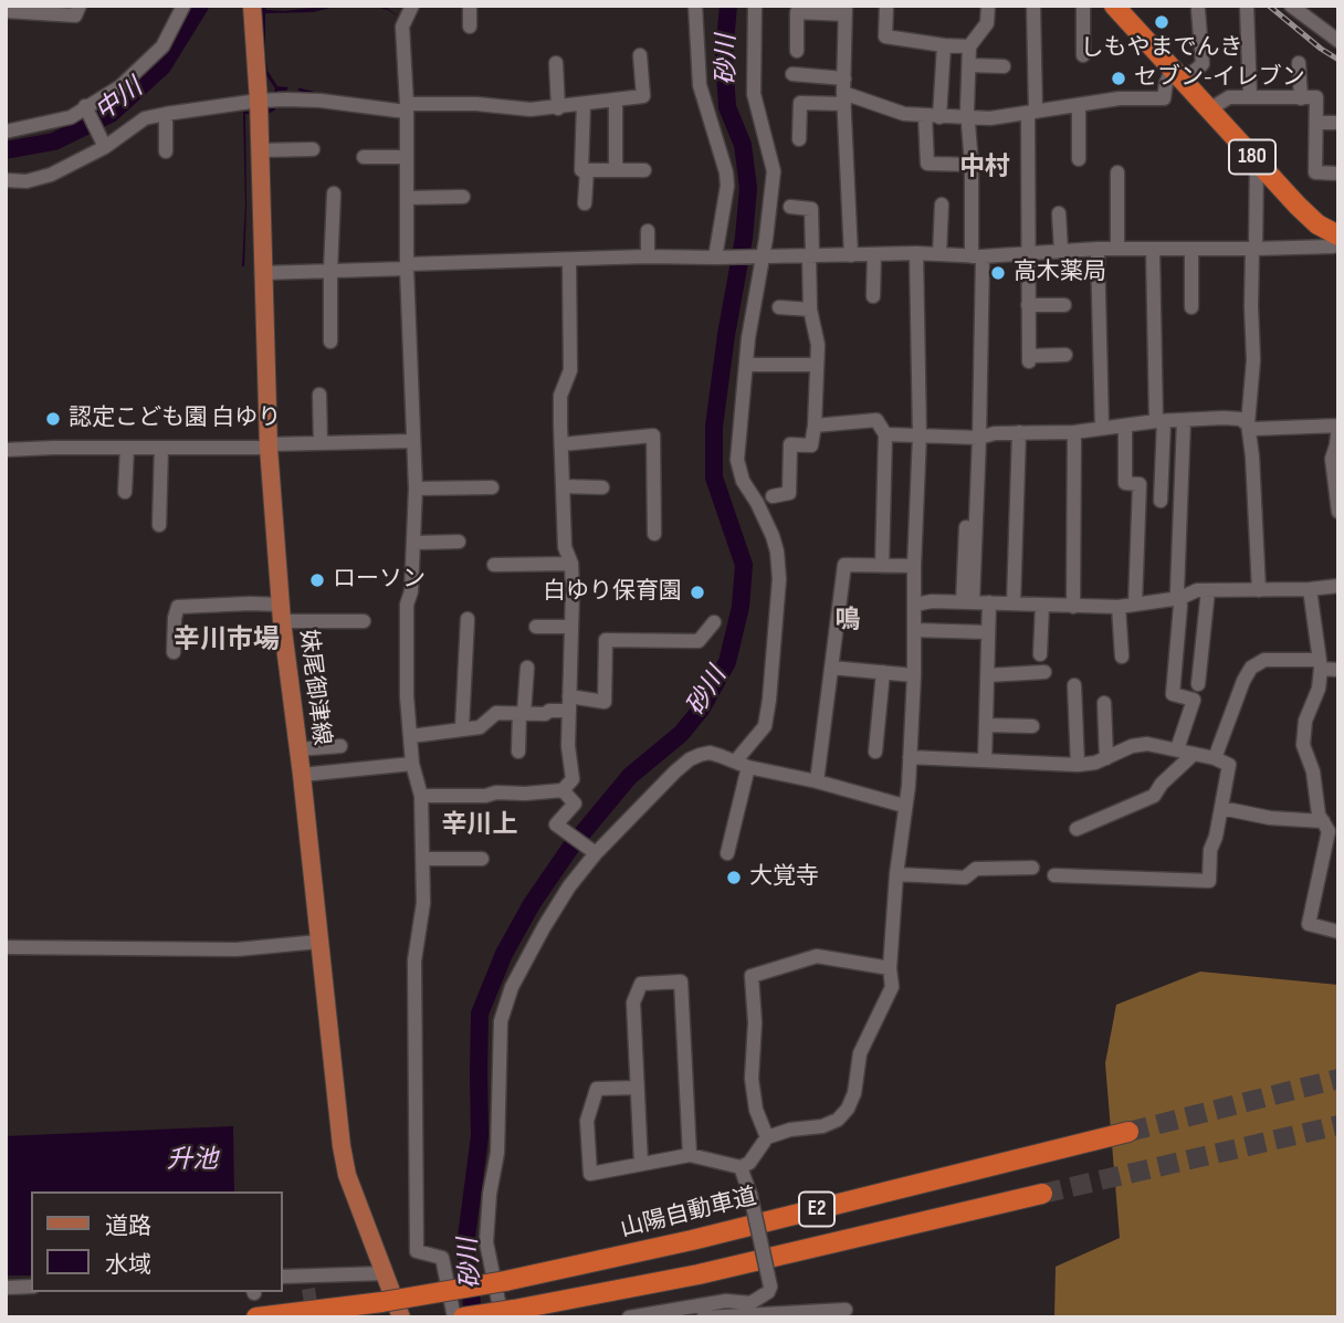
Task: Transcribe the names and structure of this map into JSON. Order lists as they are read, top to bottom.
{
  "streets": {
    "highway": ["180", "E2", "山陽自動車道"],
    "main road": ["妹尾御津線"]
  },
  "districts": [
    "中村",
    "鳴",
    "辛川市場",
    "辛川上"
  ],
  "water": ["砂川", "中川", "升池"],
  "places": [
    "しもやまでんき",
    "セブン-イレブン",
    "高木薬局",
    "認定こども園 白ゆり",
    "ローソン",
    "白ゆり保育園",
    "大覚寺"
  ],
  "legend": ["道路", "水域"]
}
